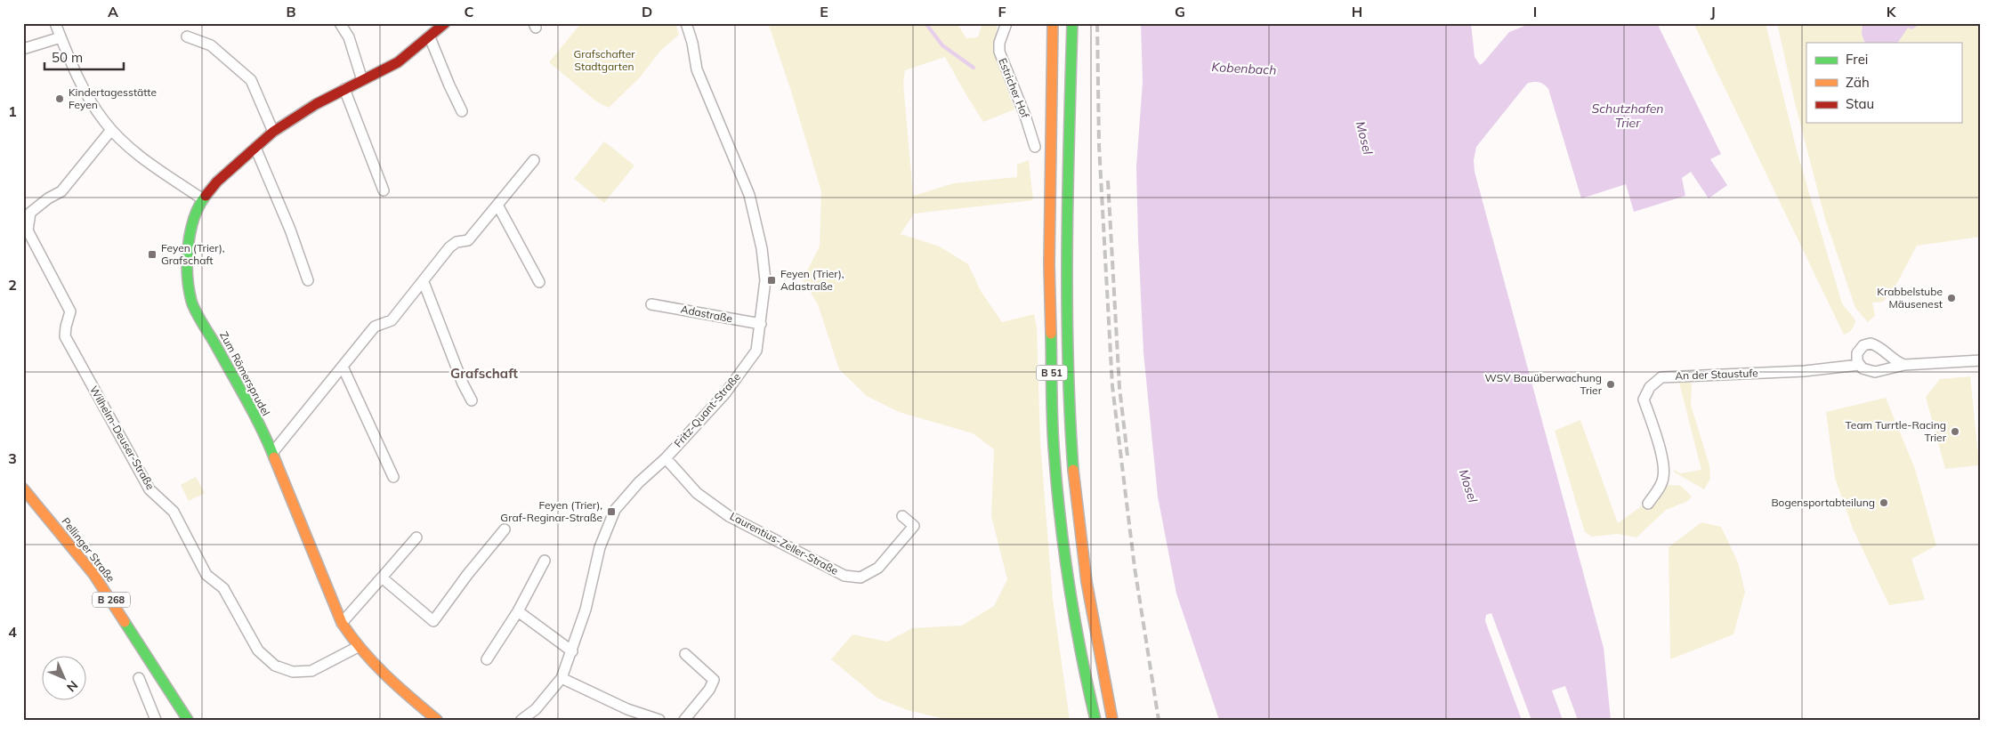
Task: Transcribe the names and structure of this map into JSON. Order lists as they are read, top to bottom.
{
  "streets": {
    "main road": [
      "B 51",
      "Zum Römersprudel",
      "Pellinger Straße",
      "B 268"
    ],
    "street": [
      "Estricher Hof",
      "Adastraße",
      "An der Staustufe",
      "Fritz-Quant-Straße",
      "Wilhelm-Deuser-Straße",
      "Laurentius-Zeller-Straße"
    ]
  },
  "crossings": [
    ["Adastraße", "Fritz-Quant-Straße"],
    ["Zum Römersprudel", "Wilhelm-Deuser-Straße"],
    ["Fritz-Quant-Straße", "Laurentius-Zeller-Straße"]
  ],
  "districts": ["Grafschaft"],
  "water": ["Kobenbach", "Schutzhafen Trier", "Mosel"],
  "parks": ["Grafschafter Stadtgarten"],
  "places": {
    "other": [
      "Kindertagesstätte Feyen",
      "Krabbelstube Mäusenest",
      "WSV Bauüberwachung Trier",
      "Team Turrtle-Racing Trier",
      "Bogensportabteilung"
    ],
    "transit": ["Feyen (Trier), Grafschaft", "Feyen (Trier), Adastraße", "Feyen (Trier), Graf-Reginar-Straße"]
  },
  "legend": ["Frei", "Zäh", "Stau"],
  "scale_bar": "50 m",
  "north": "bottom right",
  "grid": {
    "columns": [
      "A",
      "B",
      "C",
      "D",
      "E",
      "F",
      "G",
      "H",
      "I",
      "J",
      "K"
    ],
    "rows": [
      "1",
      "2",
      "3",
      "4"
    ]
  }
}
